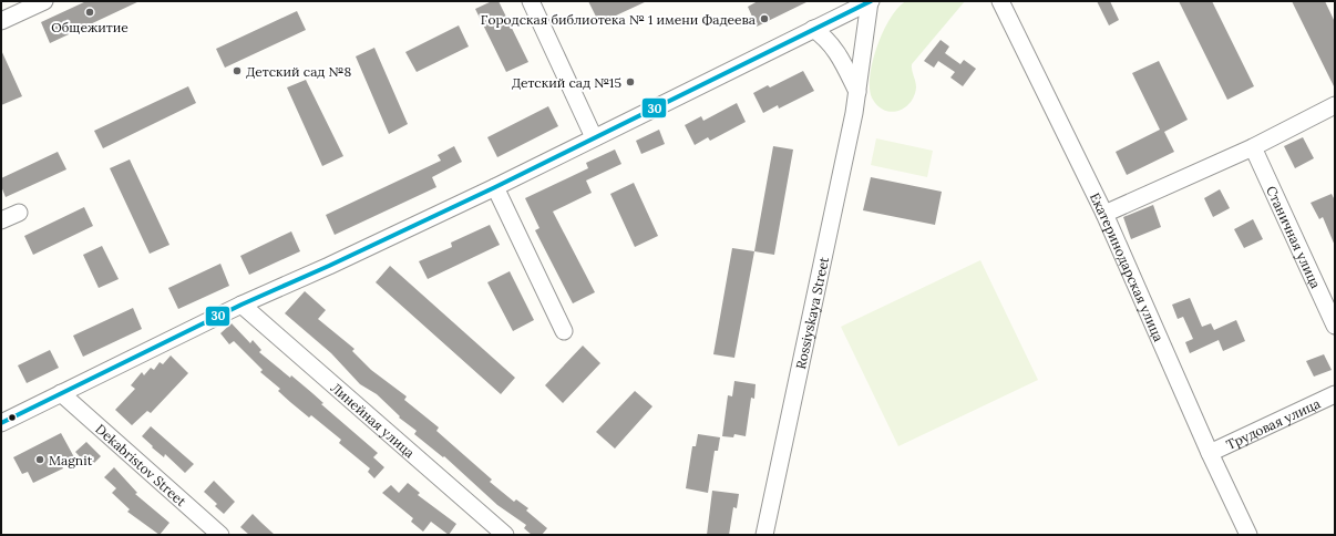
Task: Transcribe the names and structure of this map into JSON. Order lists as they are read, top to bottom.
{
  "streets": {
    "street": [
      "Станичная улица",
      "Екатеринодарская улица",
      "Rossiyskaya Street",
      "Линейная улица",
      "Трудовая улица",
      "Dekabristov Street"
    ]
  },
  "crossings": [
    ["Екатеринодарская улица", "Трудовая улица"]
  ],
  "places": [
    "Общежитие",
    "Городская библиотека № 1 имени Фадеева",
    "Детский сад №8",
    "Детский сад №15",
    "Magnit"
  ],
  "lines": ["transit line 30"]
}
